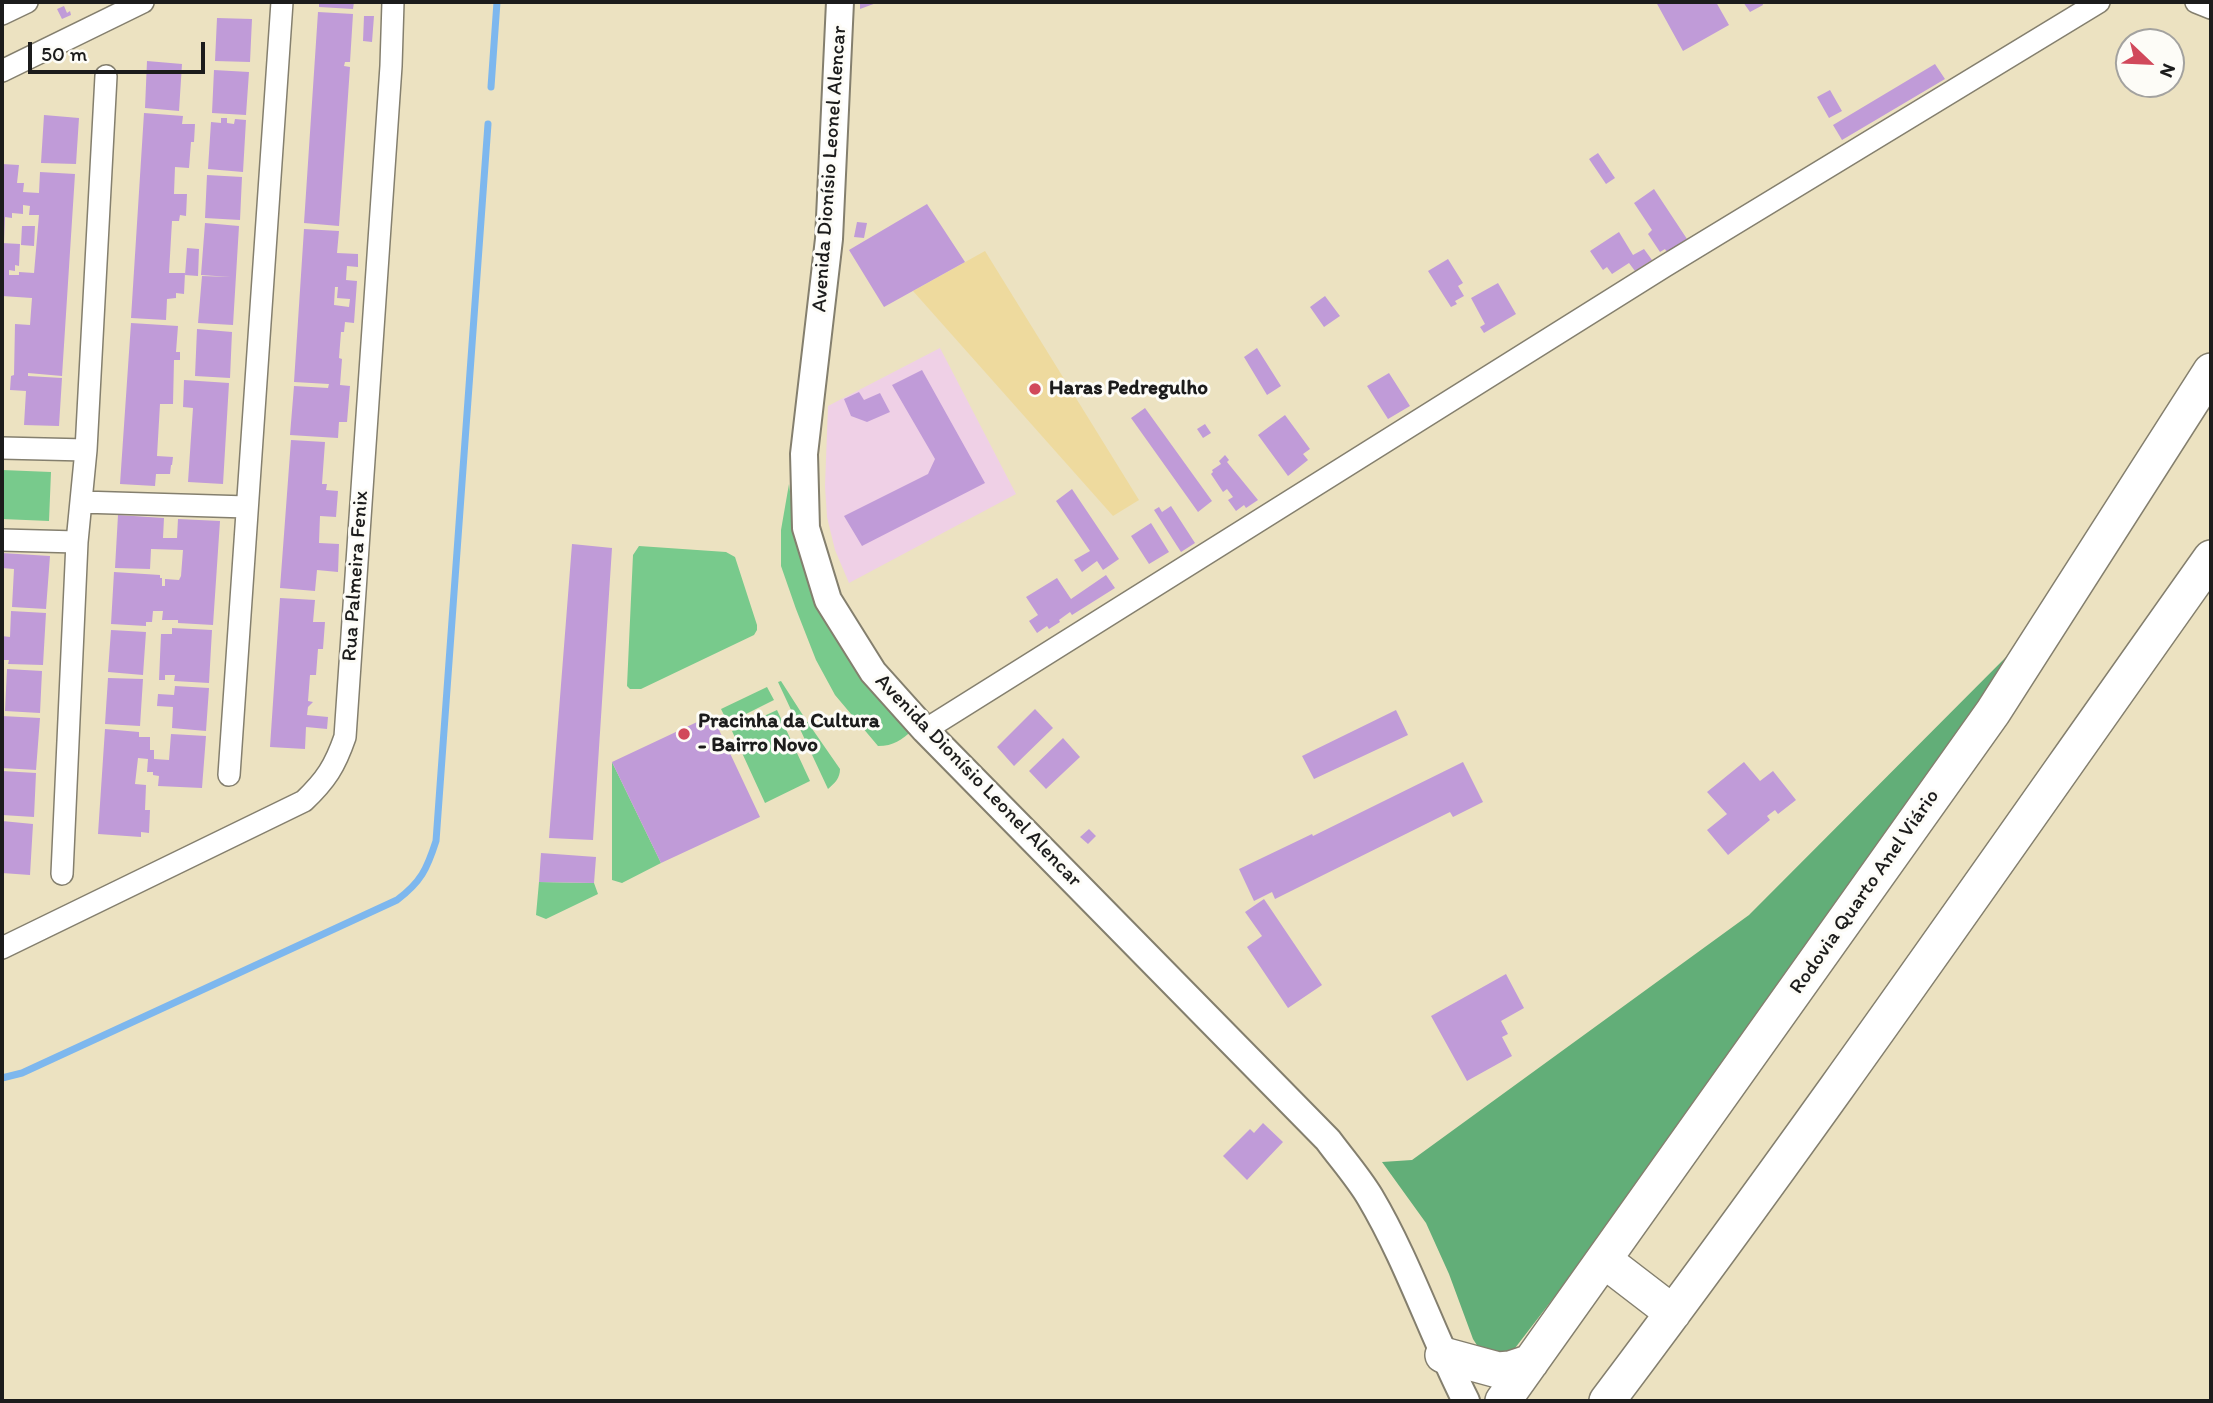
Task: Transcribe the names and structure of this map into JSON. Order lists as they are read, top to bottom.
{
  "streets": {
    "highway": ["Rodovia Quarto Anel Viário"],
    "street": ["Avenida Dionísio Leonel Alencar", "Rua Palmeira Fenix"]
  },
  "places": ["Haras Pedregulho", "Pracinha da Cultura - Bairro Novo"],
  "scale_bar": "50 m",
  "north": "bottom right"
}
